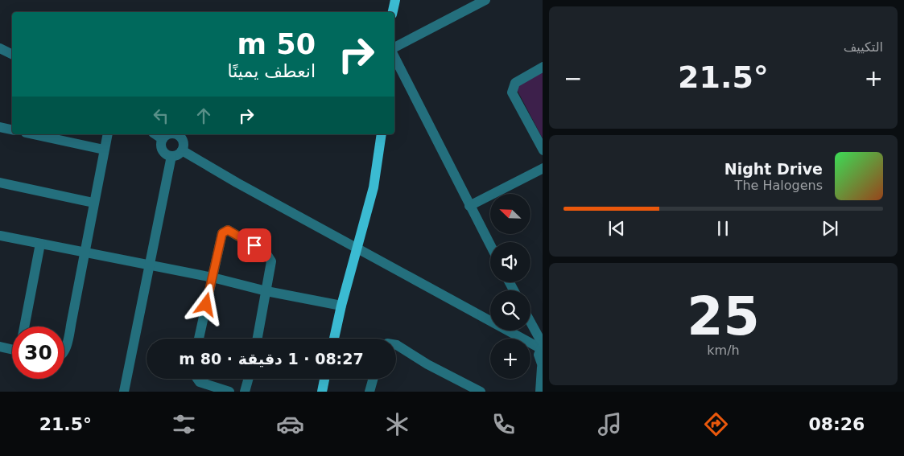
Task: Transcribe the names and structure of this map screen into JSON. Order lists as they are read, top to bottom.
{
  "north": "top left",
  "page": {
    "tile": [
      "التكييف",
      ["25", "km/h"]
    ],
    "turn": ["50 m", "انعطف يمينًا"],
    "heat": ["−", "21.5°", "+"],
    "song": ["Night Drive", "The Halogens"],
    "map_buttons": "+",
    "limit": "30",
    "trip": "08:27 · 1 دقيقة · 80 m",
    "tabs": ["08:26", "21.5°"]
  }
}
